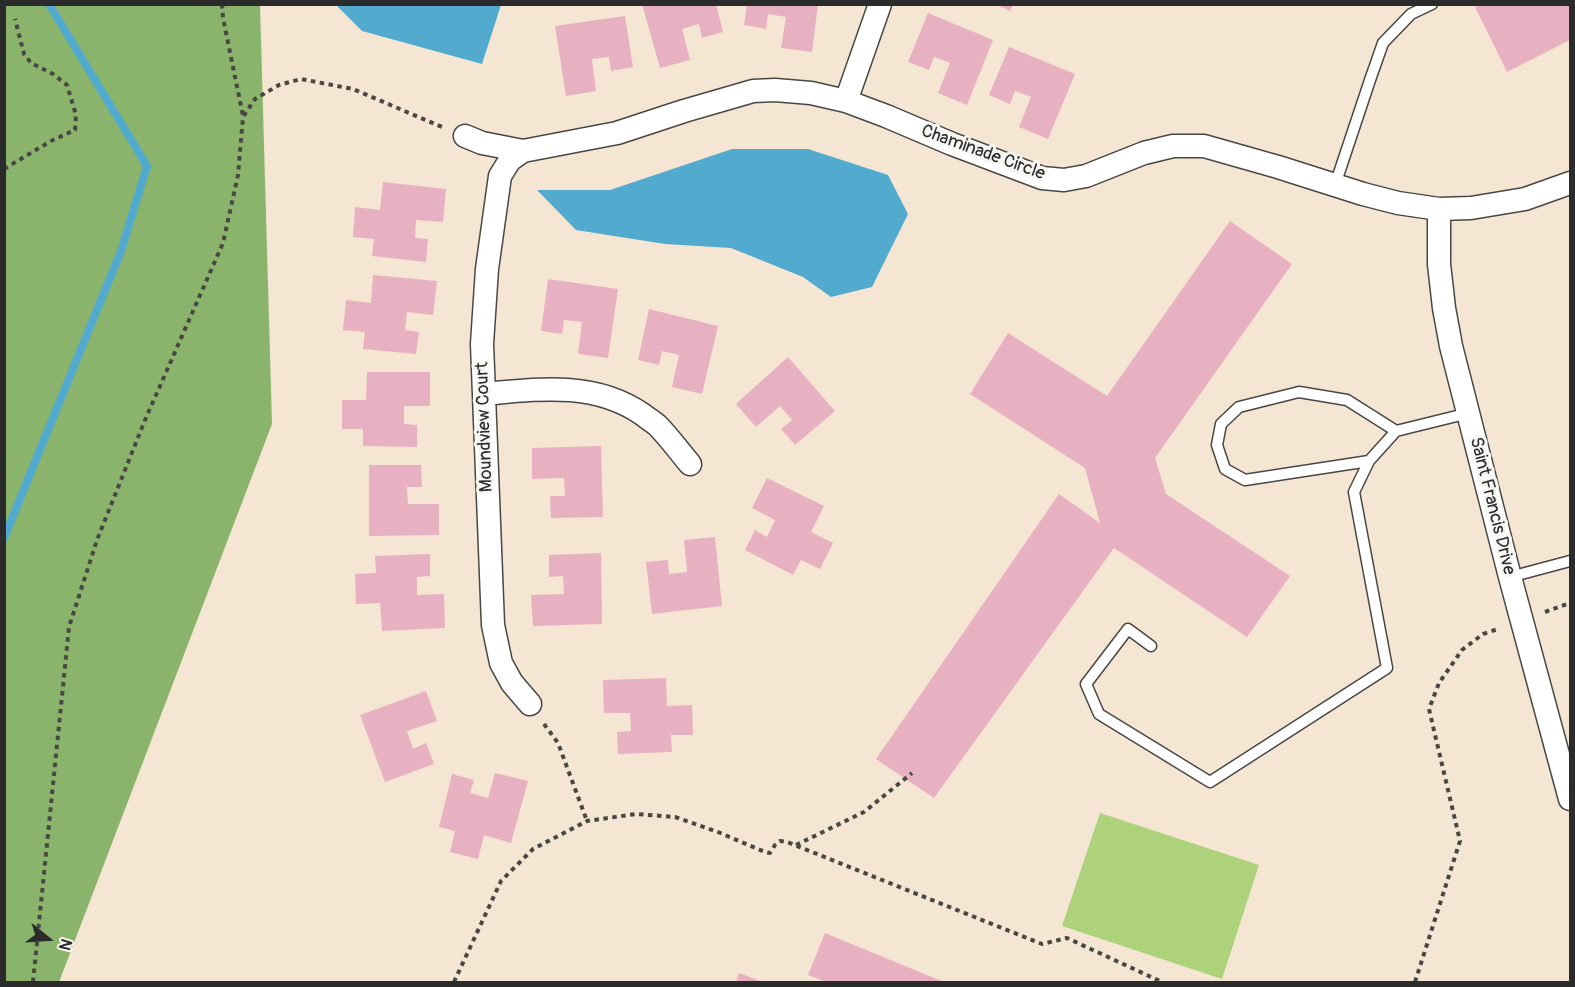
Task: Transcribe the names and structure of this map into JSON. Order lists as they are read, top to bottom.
{
  "streets": {
    "street": ["Chaminade Circle", "Moundview Court", "Saint Francis Drive"]
  },
  "crossings": [
    ["Chaminade Circle", "Moundview Court"],
    ["Chaminade Circle", "Saint Francis Drive"]
  ],
  "north": "right"
}
